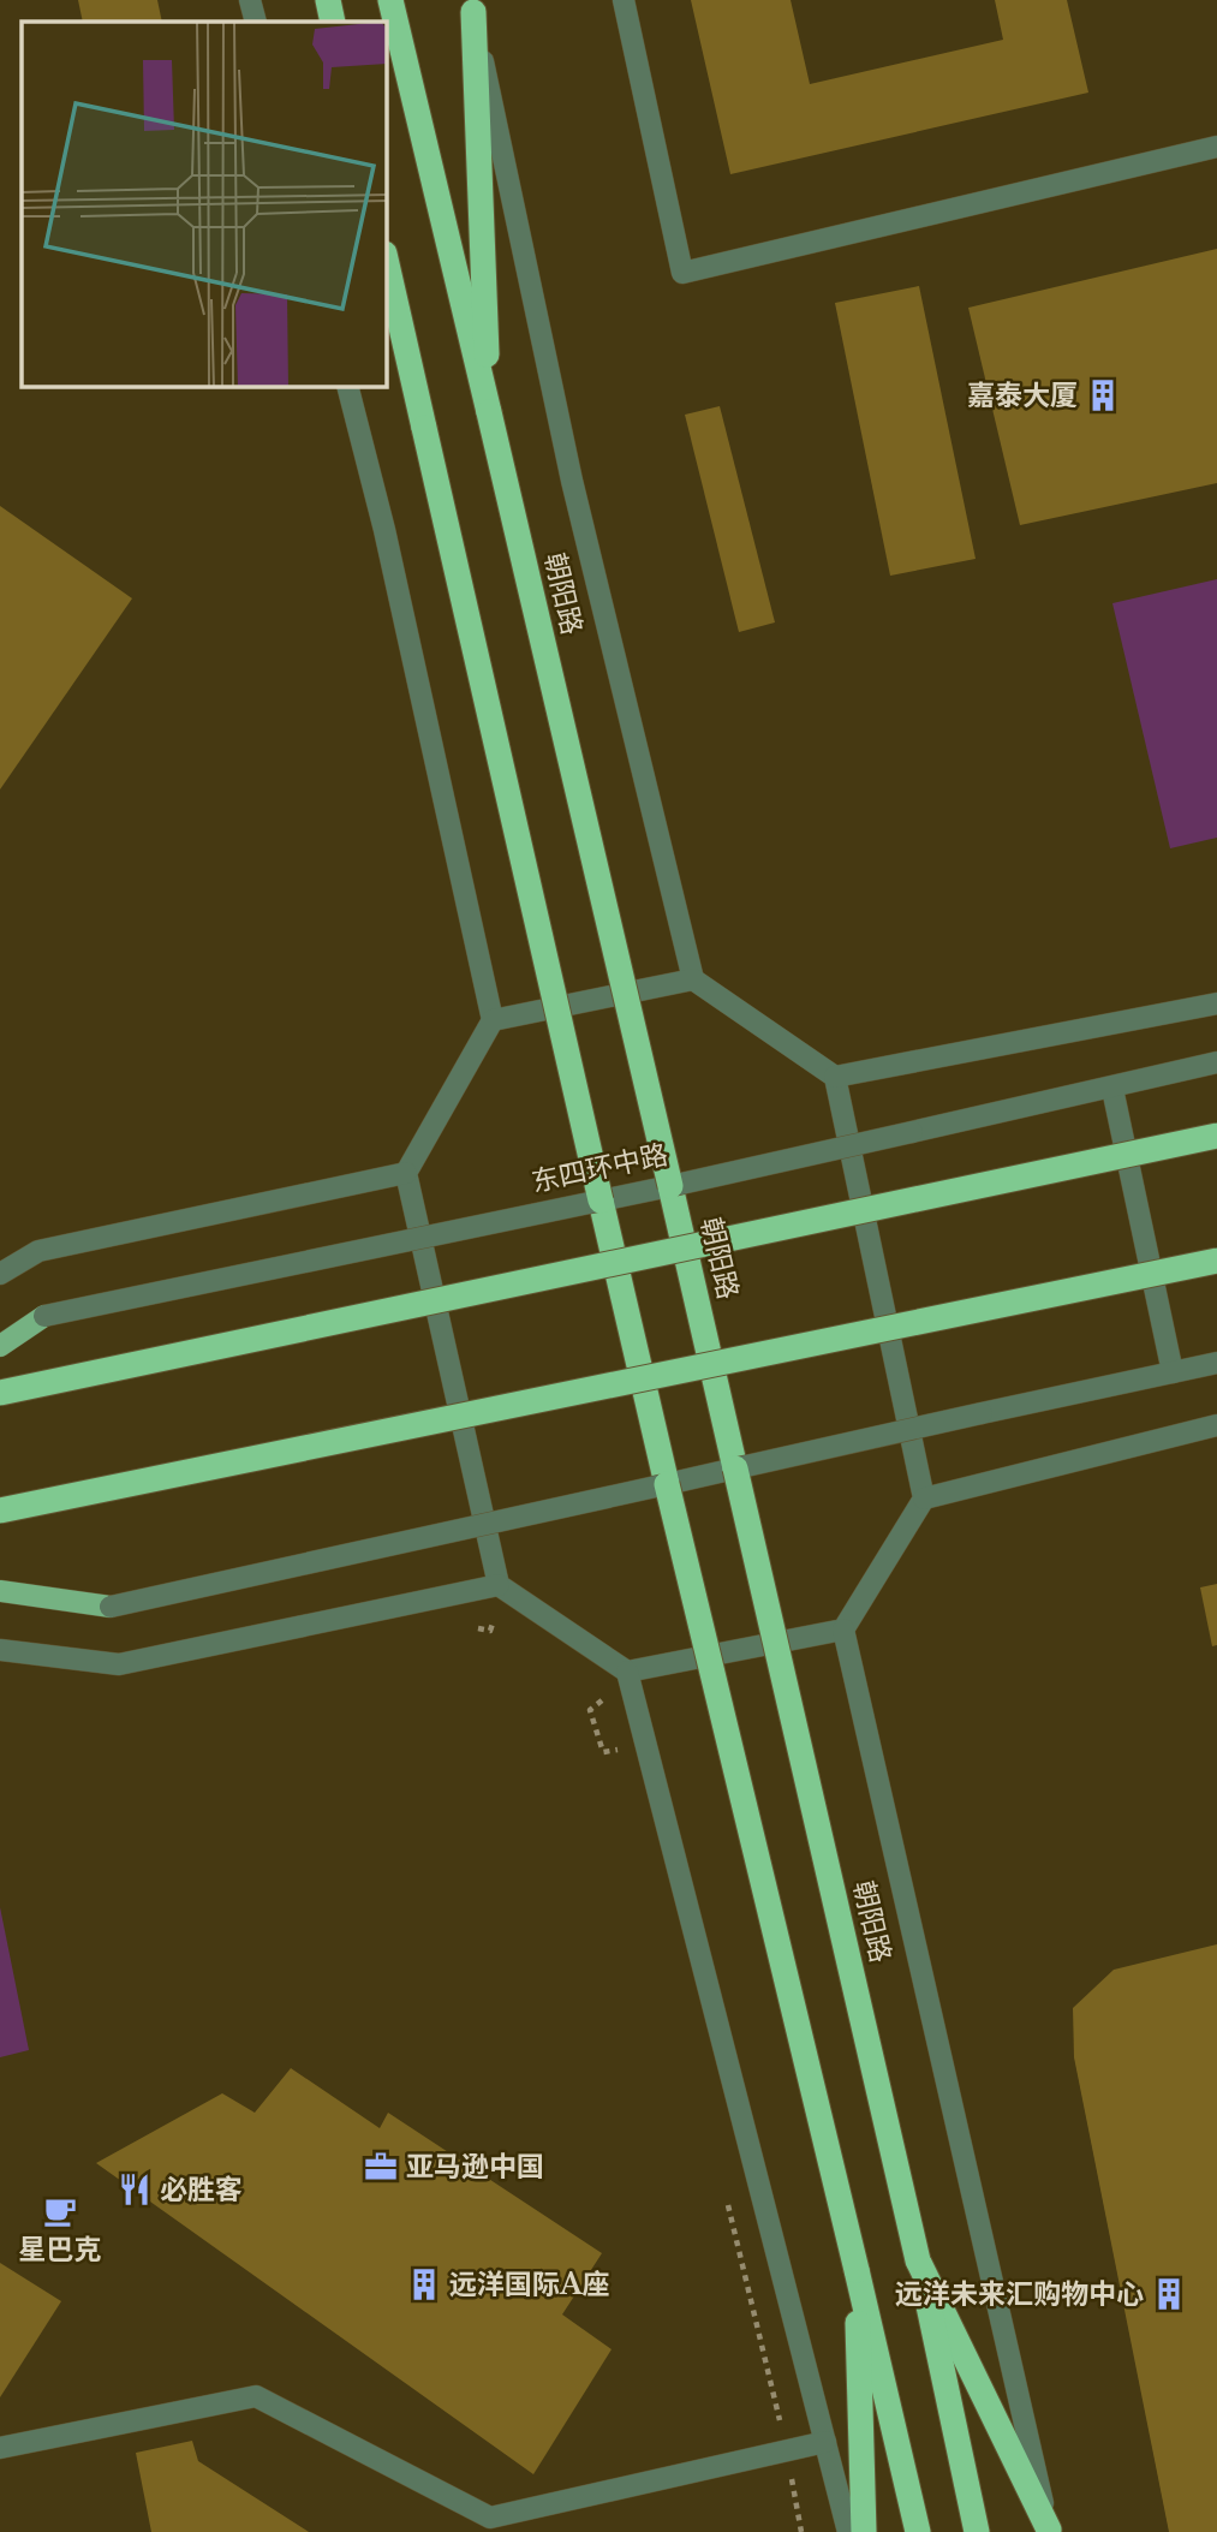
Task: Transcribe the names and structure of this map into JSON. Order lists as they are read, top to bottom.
{
  "streets": {
    "highway": ["朝阳路"],
    "main road": ["东四环中路"]
  },
  "crossings": [
    ["朝阳路", "东四环中路"]
  ],
  "places": {
    "building": ["嘉泰大厦", "远洋国际A座", "远洋未来汇购物中心"],
    "office": ["亚马逊中国"],
    "restaurant": ["必胜客"],
    "cafe": ["星巴克"]
  }
}
